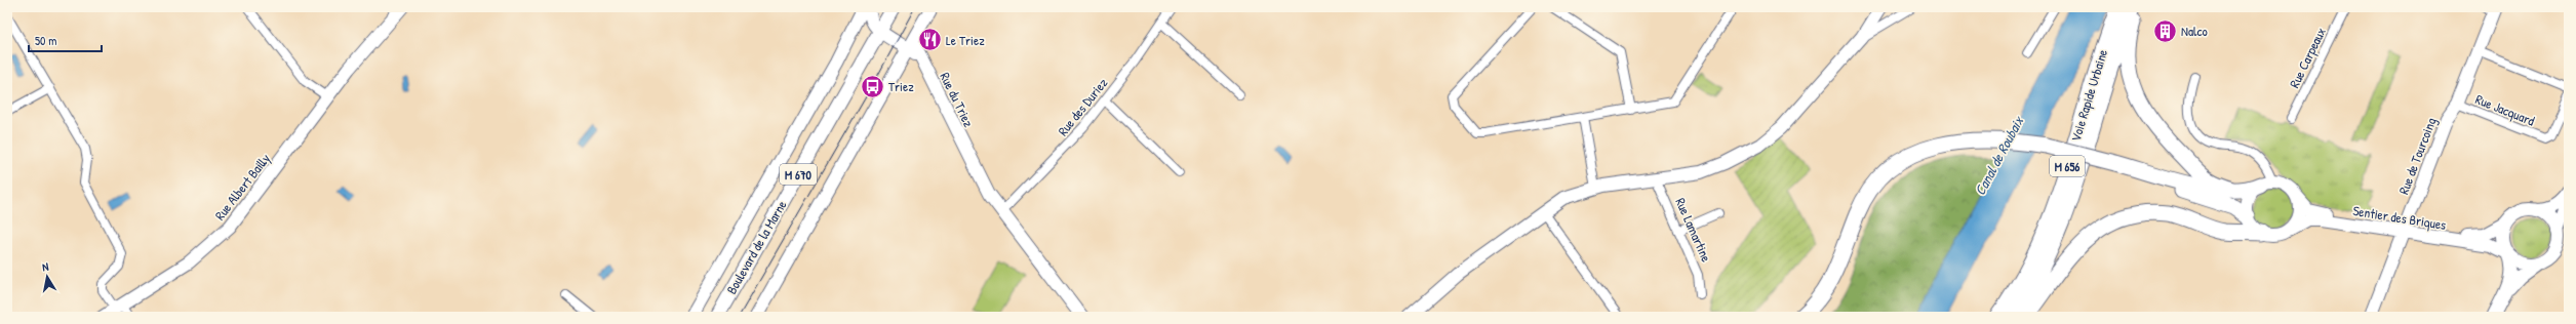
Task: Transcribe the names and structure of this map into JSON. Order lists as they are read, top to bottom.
{
  "streets": {
    "highway": ["Voie Rapide Urbaine", "M 656"],
    "main road": ["M 670", "Boulevard de la Marne"],
    "street": [
      "Rue Carpeaux",
      "Rue du Triez",
      "Rue des Duriez",
      "Rue Jacquard",
      "Rue de Tourcoing",
      "Rue Albert Bailly",
      "Sentier des Briques",
      "Rue Lamartine"
    ]
  },
  "crossings": [
    ["Rue du Triez", "Rue des Duriez"],
    ["Rue Jacquard", "Rue de Tourcoing"],
    ["Rue de Tourcoing", "Sentier des Briques"]
  ],
  "water": ["Canal de Roubaix"],
  "places": {
    "building": ["Nalco"],
    "restaurant": ["Le Triez"],
    "bus stop": ["Triez"]
  },
  "scale_bar": "50 m",
  "north": "top"
}
